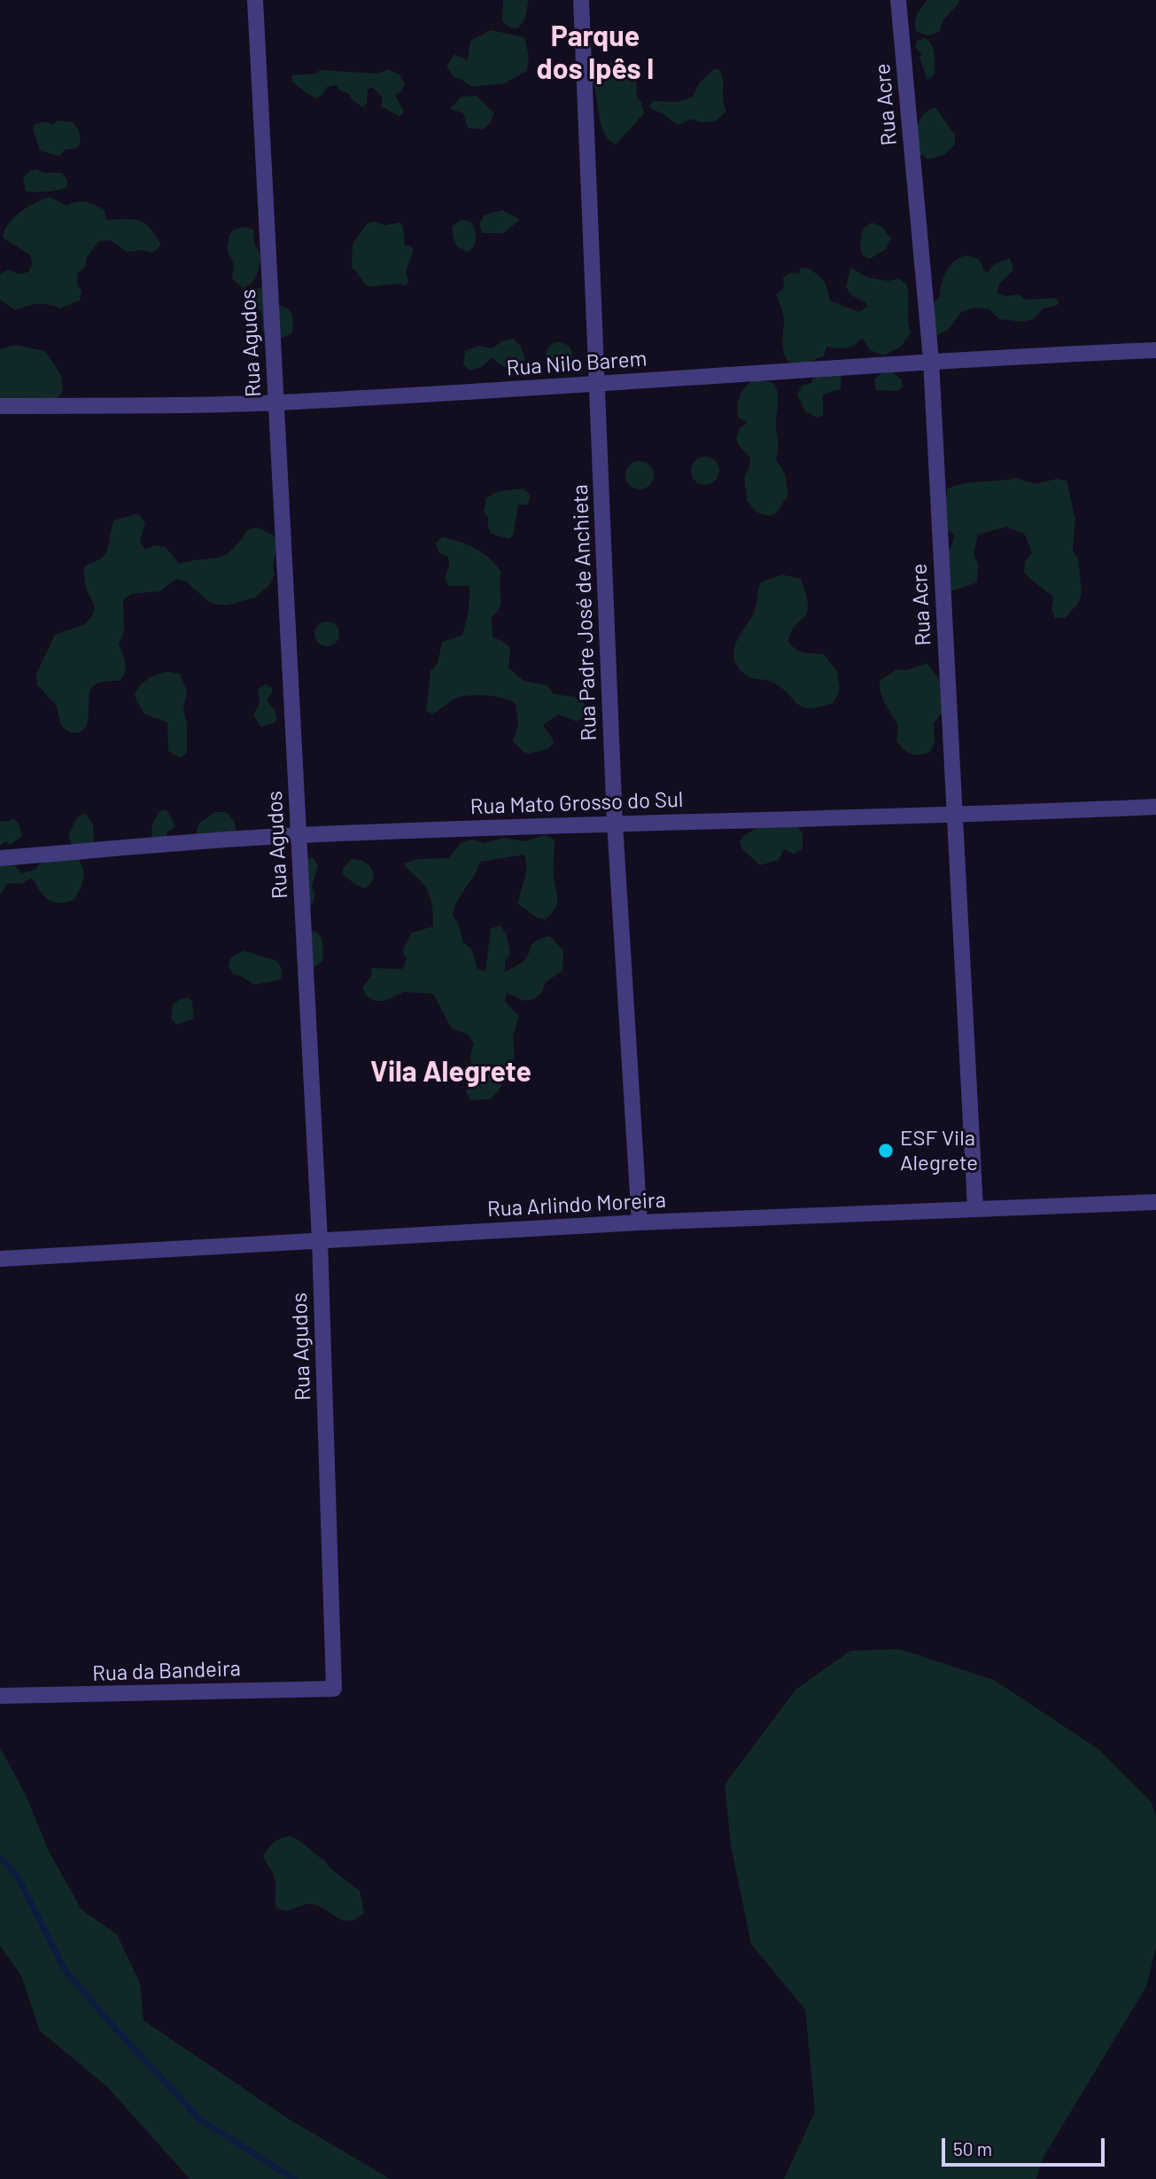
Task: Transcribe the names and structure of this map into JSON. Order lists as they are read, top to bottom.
{
  "streets": {
    "street": [
      "Rua Acre",
      "Rua Agudos",
      "Rua Nilo Barem",
      "Rua Padre José de Anchieta",
      "Rua Mato Grosso do Sul",
      "Rua Arlindo Moreira",
      "Rua da Bandeira"
    ]
  },
  "crossings": [
    ["Rua Acre", "Rua Nilo Barem"],
    ["Rua Acre", "Rua Mato Grosso do Sul"],
    ["Rua Acre", "Rua Arlindo Moreira"],
    ["Rua Agudos", "Rua Nilo Barem"],
    ["Rua Agudos", "Rua Mato Grosso do Sul"],
    ["Rua Agudos", "Rua Arlindo Moreira"],
    ["Rua Agudos", "Rua da Bandeira"],
    ["Rua Nilo Barem", "Rua Padre José de Anchieta"],
    ["Rua Padre José de Anchieta", "Rua Mato Grosso do Sul"],
    ["Rua Padre José de Anchieta", "Rua Arlindo Moreira"]
  ],
  "districts": ["Parque dos Ipês I", "Vila Alegrete"],
  "places": ["ESF Vila Alegrete"],
  "scale_bar": "50 m"
}
